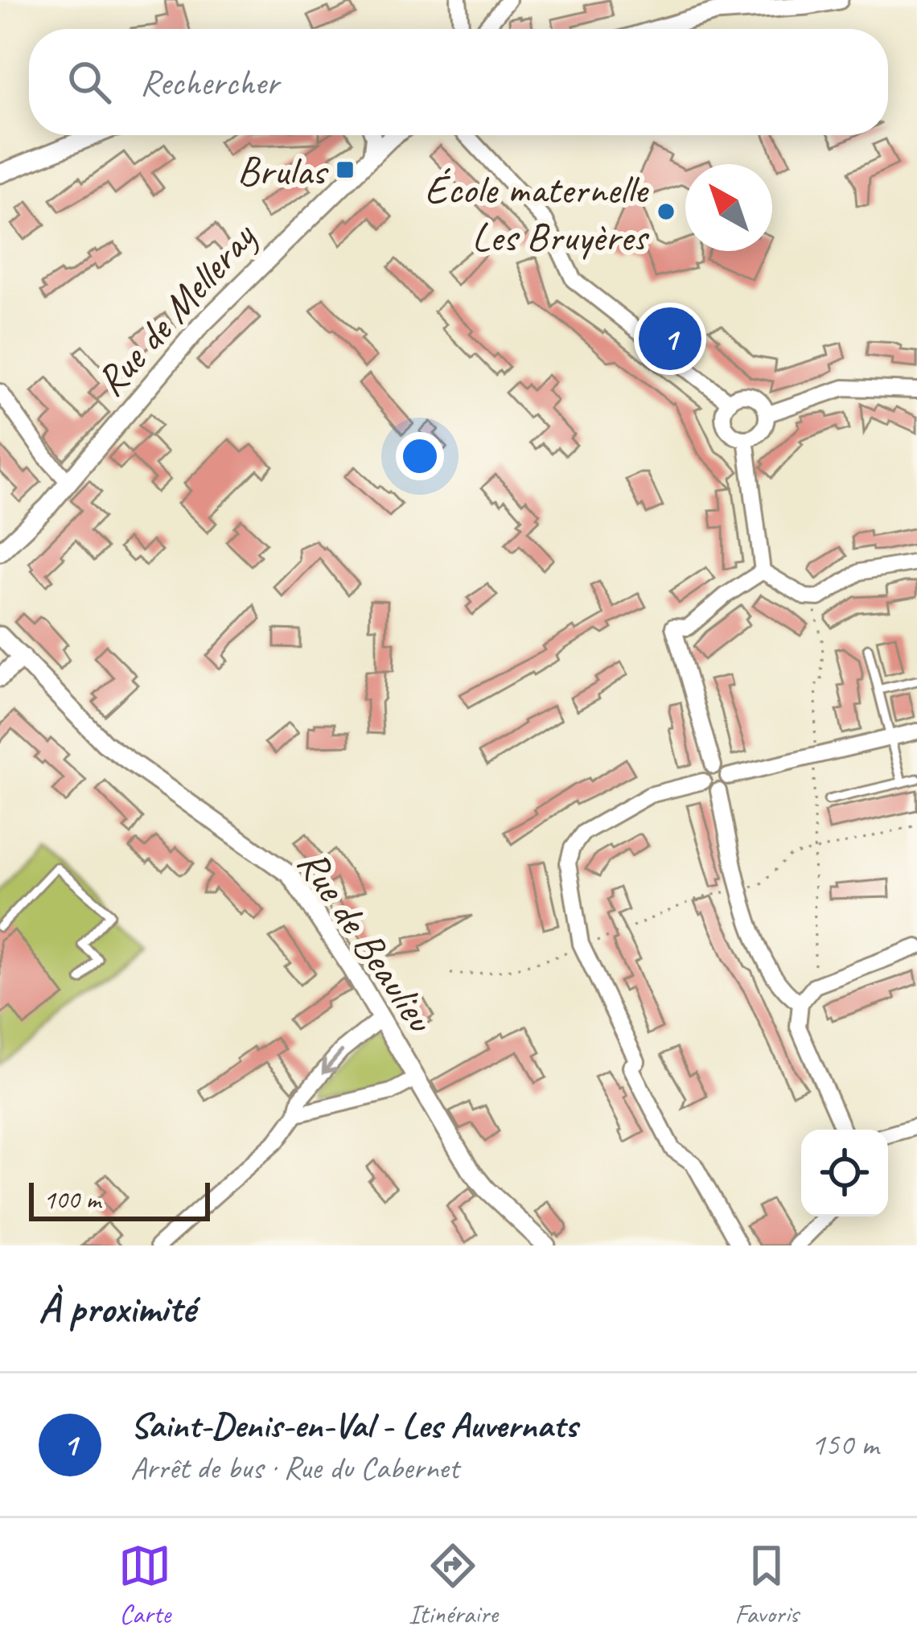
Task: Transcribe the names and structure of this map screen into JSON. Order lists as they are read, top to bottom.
{
  "streets": {
    "street": ["Rue de Melleray", "Rue de Beaulieu"]
  },
  "places": {
    "transit": ["Brulas"],
    "other": ["École maternelle Les Bruyères"]
  },
  "scale_bar": "100 m",
  "north": "top left",
  "page": {
    "search": "Rechercher",
    "pins": "1",
    "scale": "100 m",
    "heading": "À proximité",
    "list": [
      {
        "mark": "1",
        "name": "Saint-Denis-en-Val - Les Auvernats",
        "note": "Arrêt de bus · Rue du Cabernet",
        "value": "150 m"
      }
    ],
    "nav": ["Carte", "Itinéraire", "Favoris"]
  }
}
